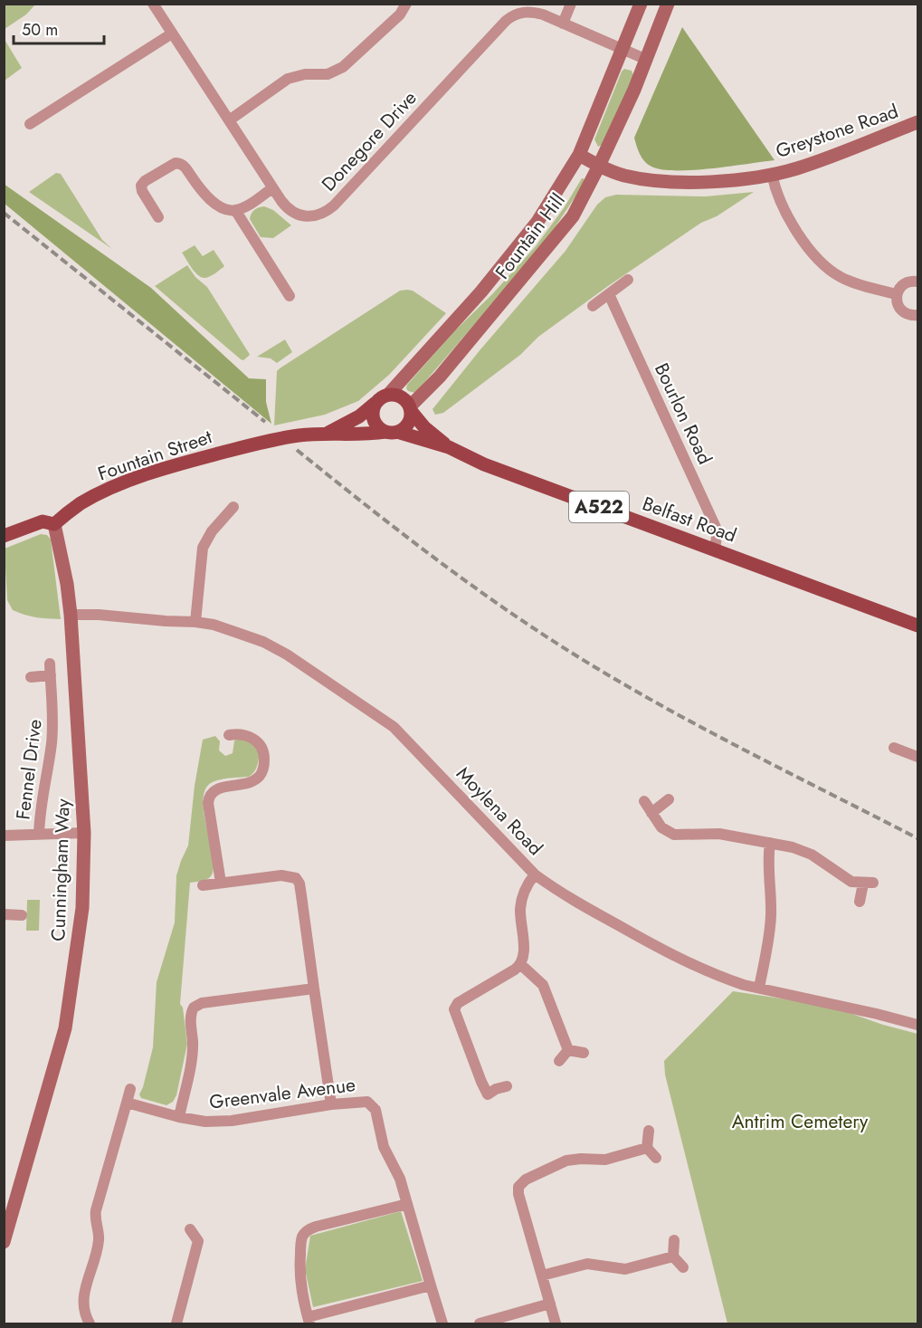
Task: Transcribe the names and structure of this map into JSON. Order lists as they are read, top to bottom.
{
  "streets": {
    "main road": ["Fountain Street", "A522", "Belfast Road"],
    "street": [
      "Greystone Road",
      "Donegore Drive",
      "Fountain Hill",
      "Bourlon Road",
      "Fennel Drive",
      "Moylena Road",
      "Cunningham Way",
      "Greenvale Avenue"
    ]
  },
  "crossings": [
    ["Greystone Road", "Fountain Hill"],
    ["Donegore Drive", "Fountain Hill"],
    ["Fountain Hill", "Fountain Street"],
    ["Fountain Hill", "A522"],
    ["Fountain Hill", "Belfast Road"],
    ["Bourlon Road", "Belfast Road"],
    ["Fountain Street", "A522"],
    ["Fountain Street", "Belfast Road"],
    ["Fountain Street", "Cunningham Way"],
    ["A522", "Belfast Road"],
    ["Moylena Road", "Cunningham Way"]
  ],
  "parks": ["Antrim Cemetery"],
  "scale_bar": "50 m"
}
